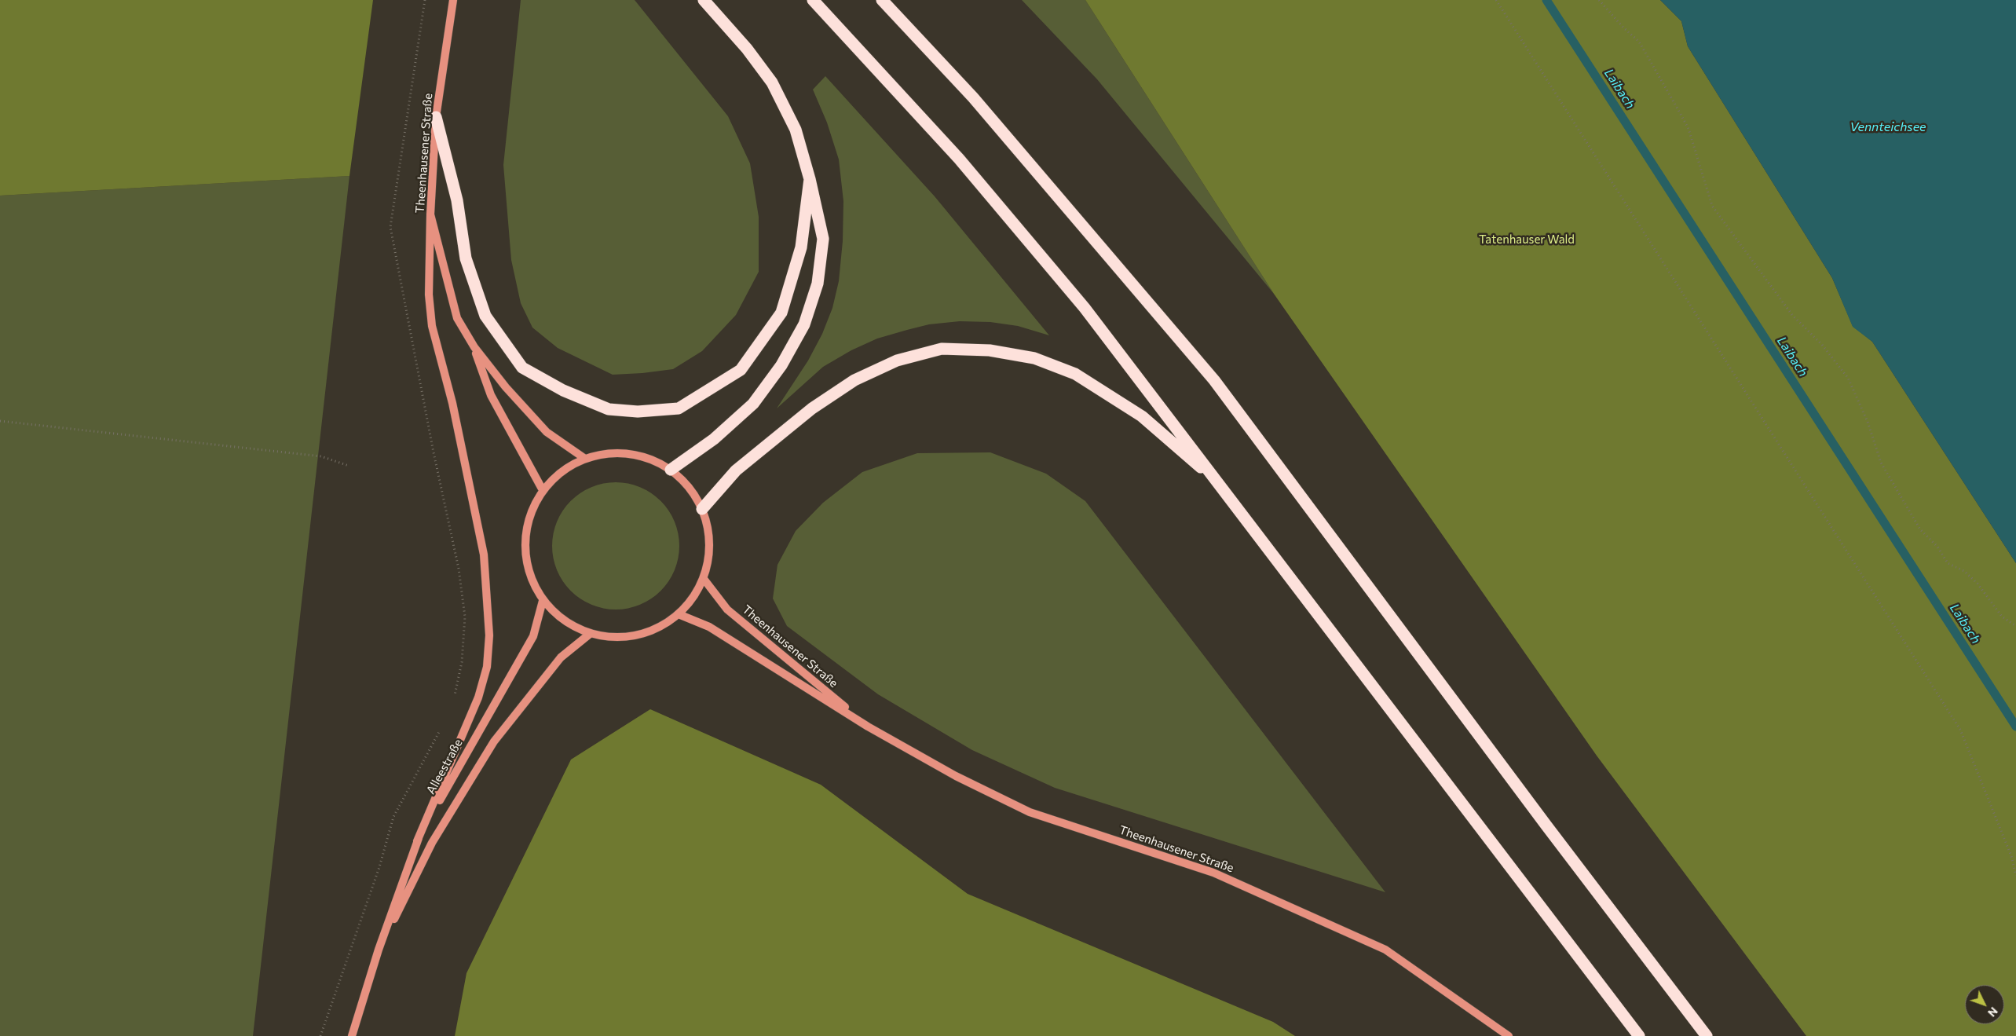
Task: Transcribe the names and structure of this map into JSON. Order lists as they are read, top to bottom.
{
  "streets": {
    "main road": ["Theenhausener Straße", "Alleestraße"]
  },
  "water": ["Laibach", "Vennteichsee"],
  "parks": ["Tatenhauser Wald"],
  "north": "bottom right"
}
